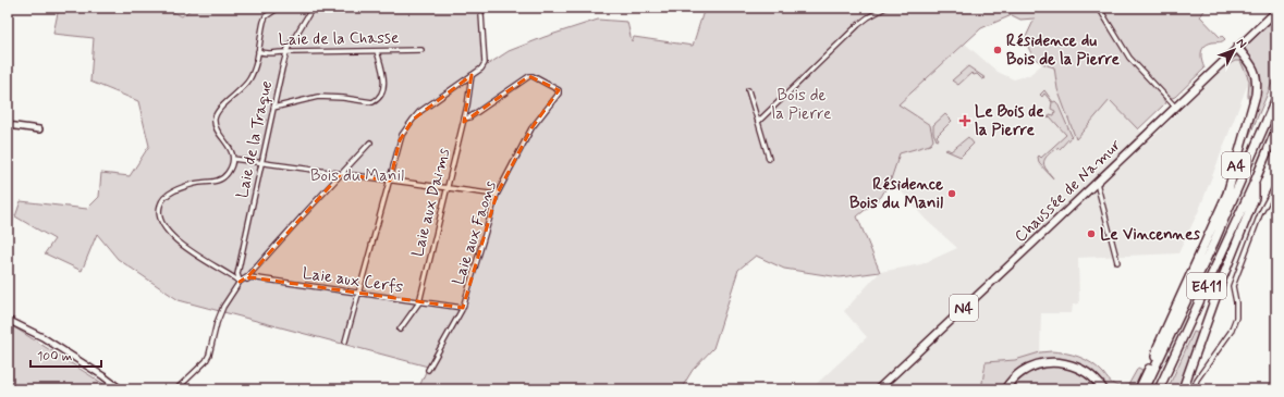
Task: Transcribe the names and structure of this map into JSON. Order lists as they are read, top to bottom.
{
  "streets": {
    "highway": ["A4", "E411"],
    "main road": ["Chaussée de Namur", "N4"],
    "street": [
      "Laie de la Chasse",
      "Laie de la Traque",
      "Laie aux Daims",
      "Laie aux Faons",
      "Laie aux Cerfs"
    ]
  },
  "crossings": [
    ["Laie de la Chasse", "Laie de la Traque"],
    ["Laie de la Traque", "Laie aux Cerfs"],
    ["A4", "Chaussée de Namur"],
    ["Laie aux Daims", "Laie aux Faons"],
    ["Laie aux Daims", "Laie aux Cerfs"],
    ["Laie aux Faons", "Laie aux Cerfs"]
  ],
  "parks": ["Bois de la Pierre", "Bois du Manil"],
  "places": {
    "other": ["Résidence du Bois de la Pierre", "Résidence Bois du Manil", "Le Vincennes"],
    "health": ["Le Bois de la Pierre"]
  },
  "scale_bar": "100 m",
  "north": "top right"
}
